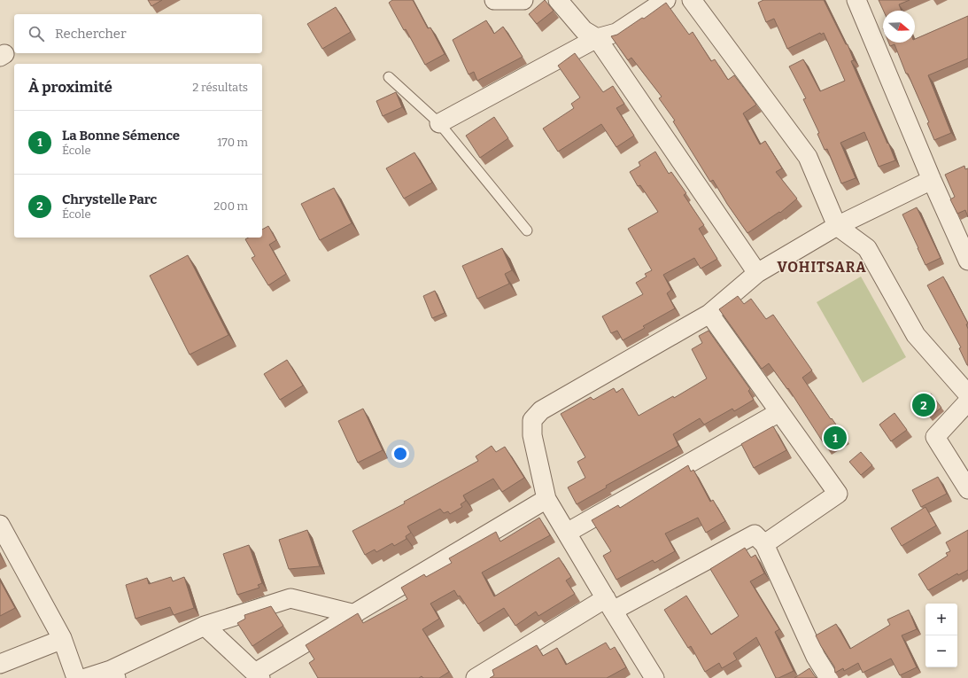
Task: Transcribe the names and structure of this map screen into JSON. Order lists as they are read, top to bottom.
{
  "districts": ["VOHITSARA"],
  "north": "right",
  "page": {
    "search": "Rechercher",
    "heading": ["À proximité", "2 résultats"],
    "list": [
      {
        "mark": "1",
        "name": "La Bonne Sémence",
        "note": "École",
        "value": "170 m"
      },
      {
        "mark": "2",
        "name": "Chrystelle Parc",
        "note": "École",
        "value": "200 m"
      }
    ],
    "pins": ["2", "1"],
    "map_buttons": ["+", "−"]
  }
}
